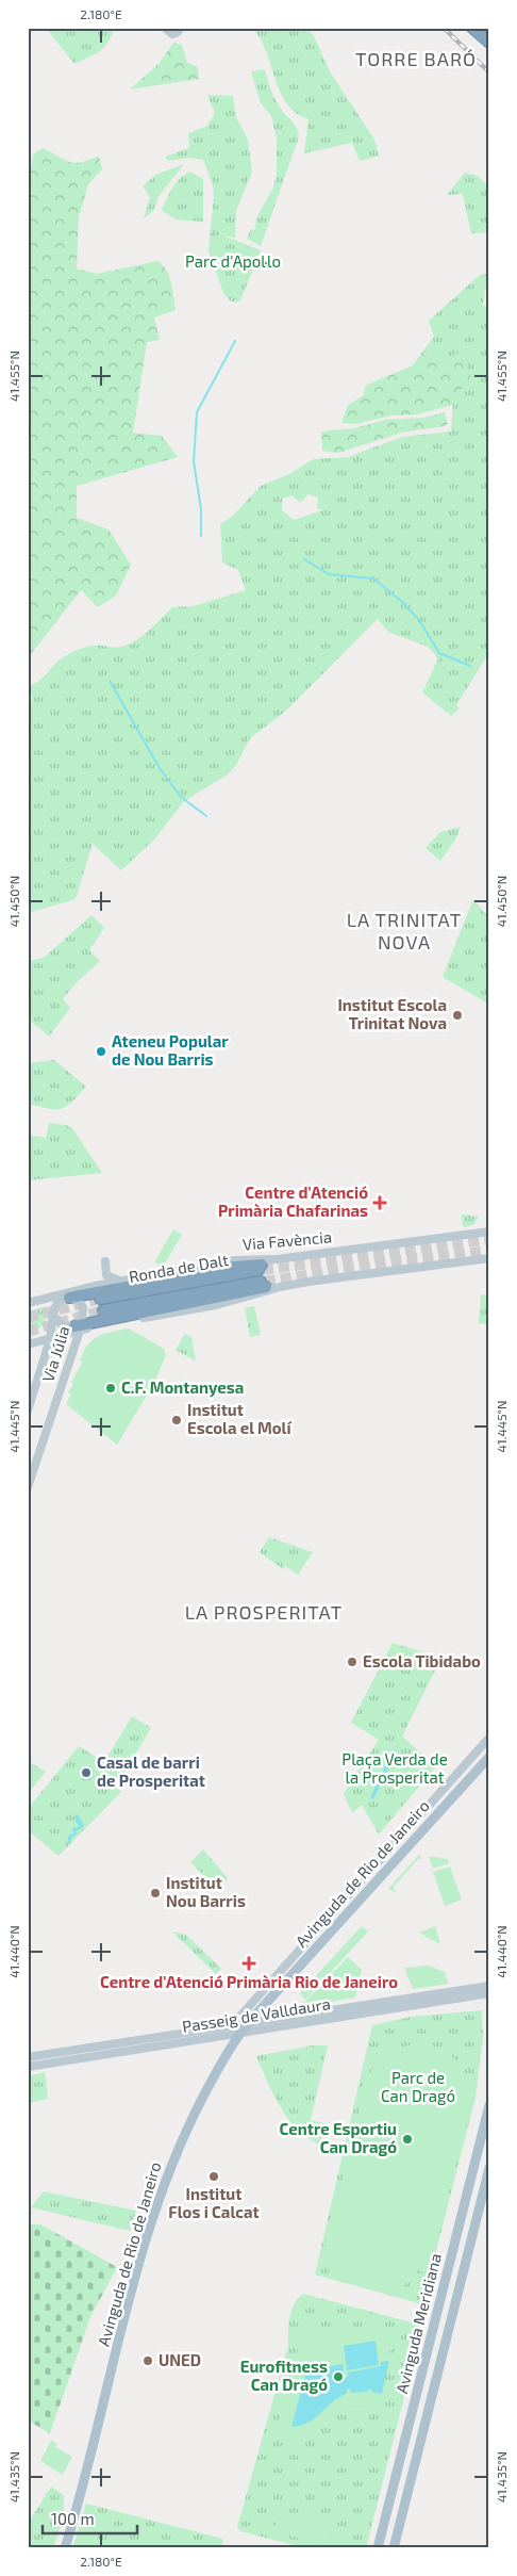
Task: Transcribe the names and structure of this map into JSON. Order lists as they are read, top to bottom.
{
  "streets": {
    "highway": ["Ronda de Dalt"],
    "main road": ["Avinguda de Rio de Janeiro", "Avinguda Meridiana"],
    "street": ["Via Favència", "Via Júlia", "Passeig de Valldaura"]
  },
  "crossings": [
    ["Ronda de Dalt", "Via Júlia"],
    ["Avinguda de Rio de Janeiro", "Passeig de Valldaura"]
  ],
  "districts": ["TORRE BARÓ", "LA TRINITAT NOVA", "LA PROSPERITAT"],
  "parks": ["Parc d'Apol·lo", "Plaça Verda de la Prosperitat", "Parc de Can Dragó"],
  "places": {
    "other": [
      "Institut Escola Trinitat Nova",
      "Ateneu Popular de Nou Barris",
      "C.F. Montanyesa",
      "Institut Escola el Molí",
      "Escola Tibidabo",
      "Casal de barri de Prosperitat",
      "Institut Nou Barris",
      "Centre Esportiu Can Dragó",
      "Institut Flos i Calcat",
      "UNED",
      "Eurofitness Can Dragó"
    ],
    "health": ["Centre d'Atenció Primària Chafarinas", "Centre d'Atenció Primària Rio de Janeiro"]
  },
  "scale_bar": "100 m",
  "coordinates": [
    "2.180°E",
    "41.455°N",
    "41.450°N",
    "41.445°N",
    "41.440°N",
    "41.435°N"
  ]
}
